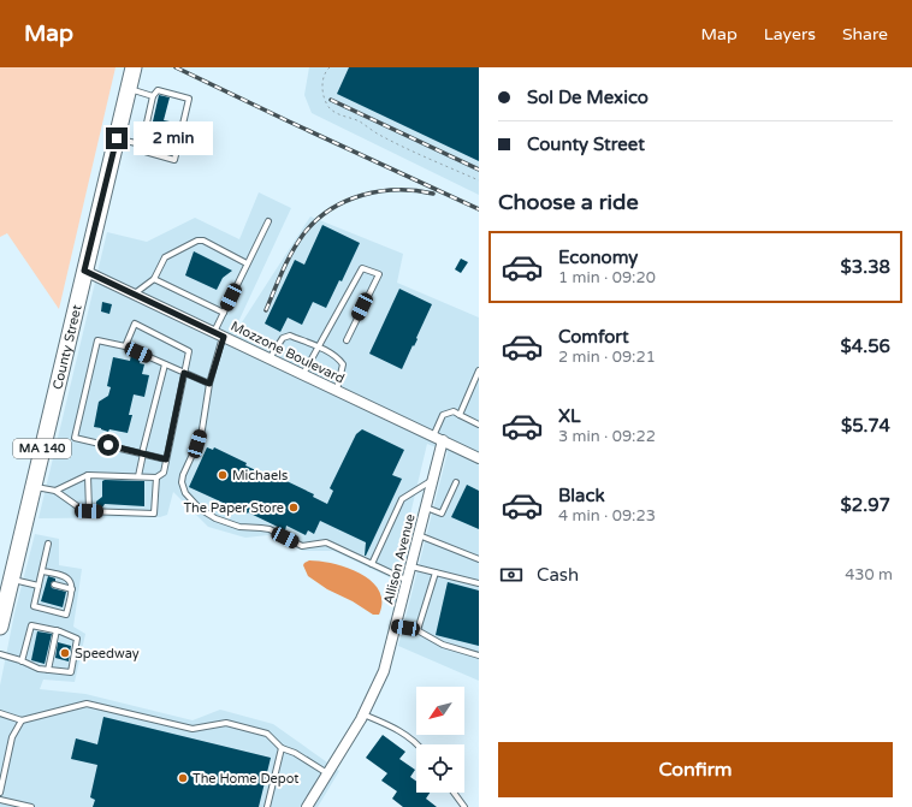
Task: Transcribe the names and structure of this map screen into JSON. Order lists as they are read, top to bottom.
{
  "streets": {
    "main road": ["County Street", "MA 140"],
    "street": ["Mozzone Boulevard", "Allison Avenue"]
  },
  "crossings": [
    ["County Street", "Mozzone Boulevard"],
    ["Mozzone Boulevard", "Allison Avenue"]
  ],
  "places": [
    "Michaels",
    "The Paper Store",
    "Speedway",
    "The Home Depot"
  ],
  "north": "bottom left",
  "page": {
    "header": "Map",
    "nav": ["Map", "Layers", "Share"],
    "banner": ["Sol De Mexico", "County Street"],
    "bubble": "2 min",
    "heading": "Choose a ride",
    "list": [
      {
        "name": "Economy",
        "note": "1 min · 09:20",
        "value": "$3.38"
      },
      {
        "name": "Comfort",
        "note": "2 min · 09:21",
        "value": "$4.56"
      },
      {
        "name": "XL",
        "note": "3 min · 09:22",
        "value": "$5.74"
      },
      {
        "name": "Black",
        "note": "4 min · 09:23",
        "value": "$2.97"
      }
    ],
    "pay": ["Cash", "430 m"],
    "buttons": "Confirm"
  }
}
